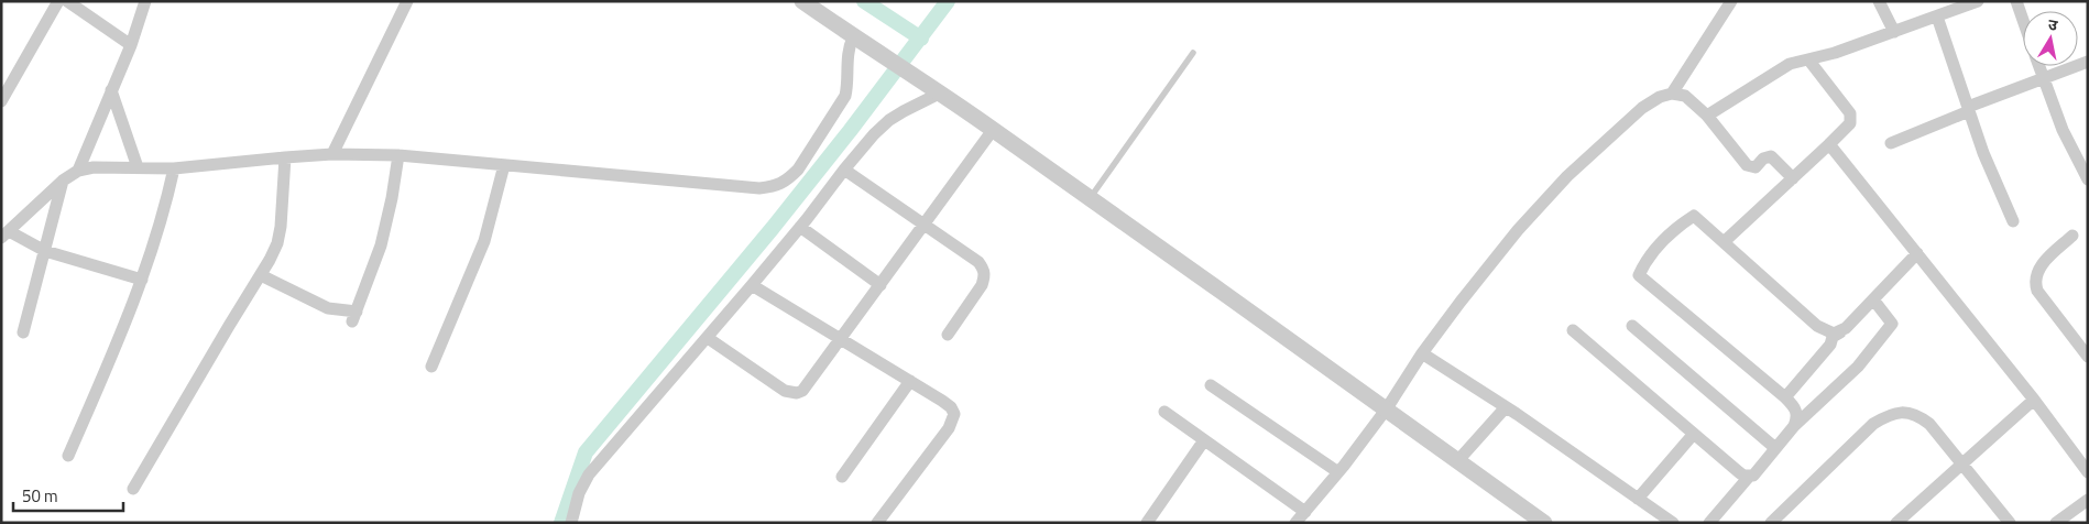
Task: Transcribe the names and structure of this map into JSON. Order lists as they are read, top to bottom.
{
  "scale_bar": "50 m",
  "north": "top"
}
